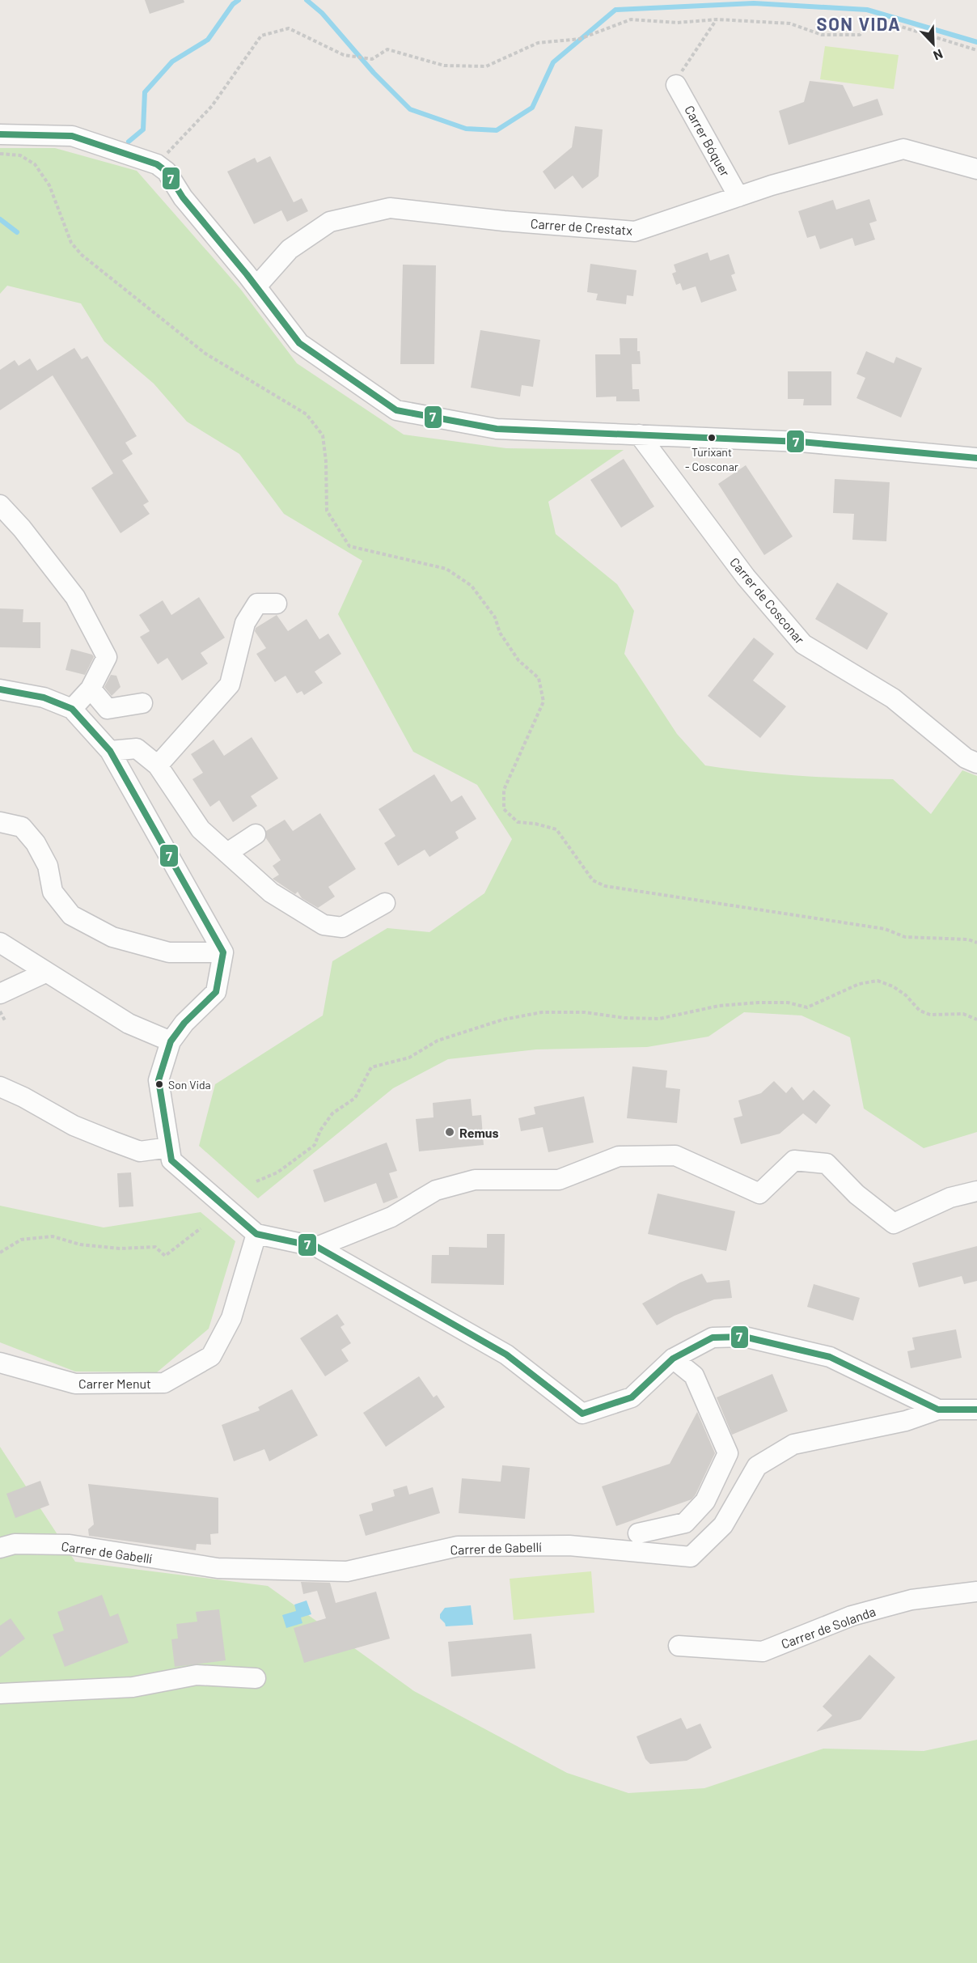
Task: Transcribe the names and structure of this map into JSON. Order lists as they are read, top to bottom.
{
  "streets": {
    "street": [
      "Carrer Bóquer",
      "Carrer de Crestatx",
      "Carrer de Cosconar",
      "Carrer Menut",
      "Carrer de Gabellí",
      "Carrer de Solanda"
    ]
  },
  "crossings": [
    ["Carrer Bóquer", "Carrer de Crestatx"]
  ],
  "districts": ["SON VIDA"],
  "places": ["Turixant - Cosconar", "Son Vida", "Remus"],
  "lines": ["transit line 7"],
  "north": "bottom right"
}
